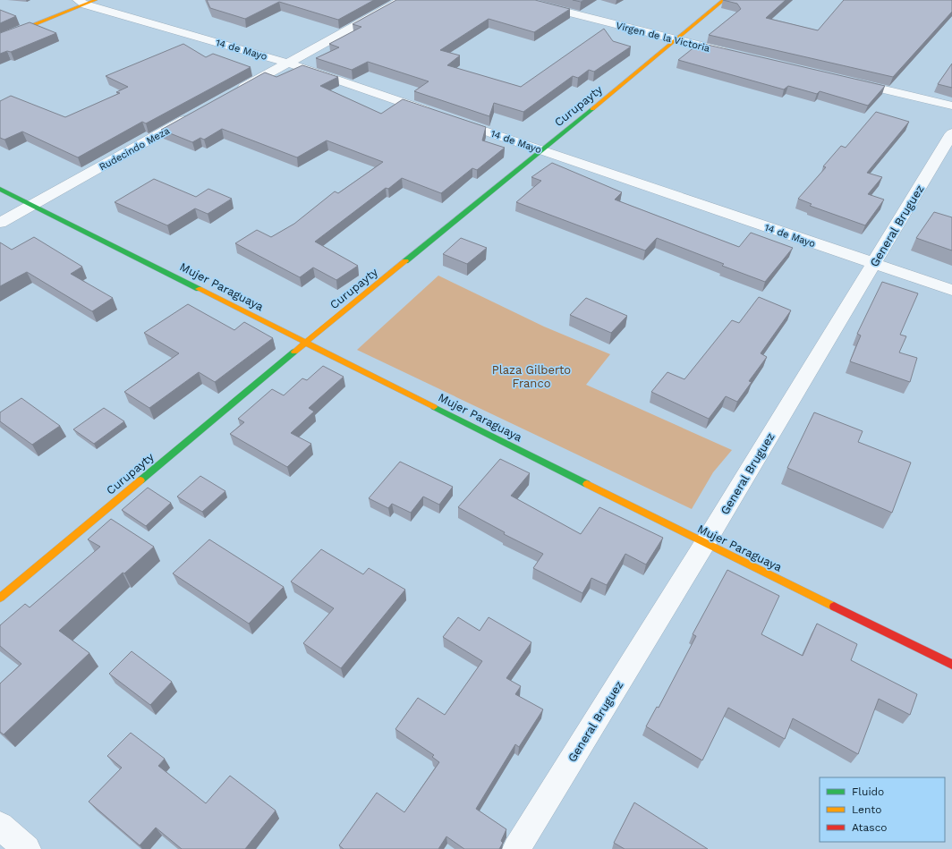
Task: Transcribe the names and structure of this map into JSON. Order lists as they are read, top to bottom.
{
  "streets": {
    "street": [
      "Virgen de la Victoria",
      "14 de Mayo",
      "Curupayty",
      "Rudecindo Meza",
      "General Bruguez",
      "Mujer Paraguaya"
    ]
  },
  "crossings": [
    ["Virgen de la Victoria", "Curupayty"],
    ["14 de Mayo", "Curupayty"],
    ["14 de Mayo", "General Bruguez"],
    ["Curupayty", "Mujer Paraguaya"],
    ["Rudecindo Meza", "Mujer Paraguaya"],
    ["General Bruguez", "Mujer Paraguaya"]
  ],
  "parks": ["Plaza Gilberto Franco"],
  "legend": ["Fluido", "Lento", "Atasco"]
}
